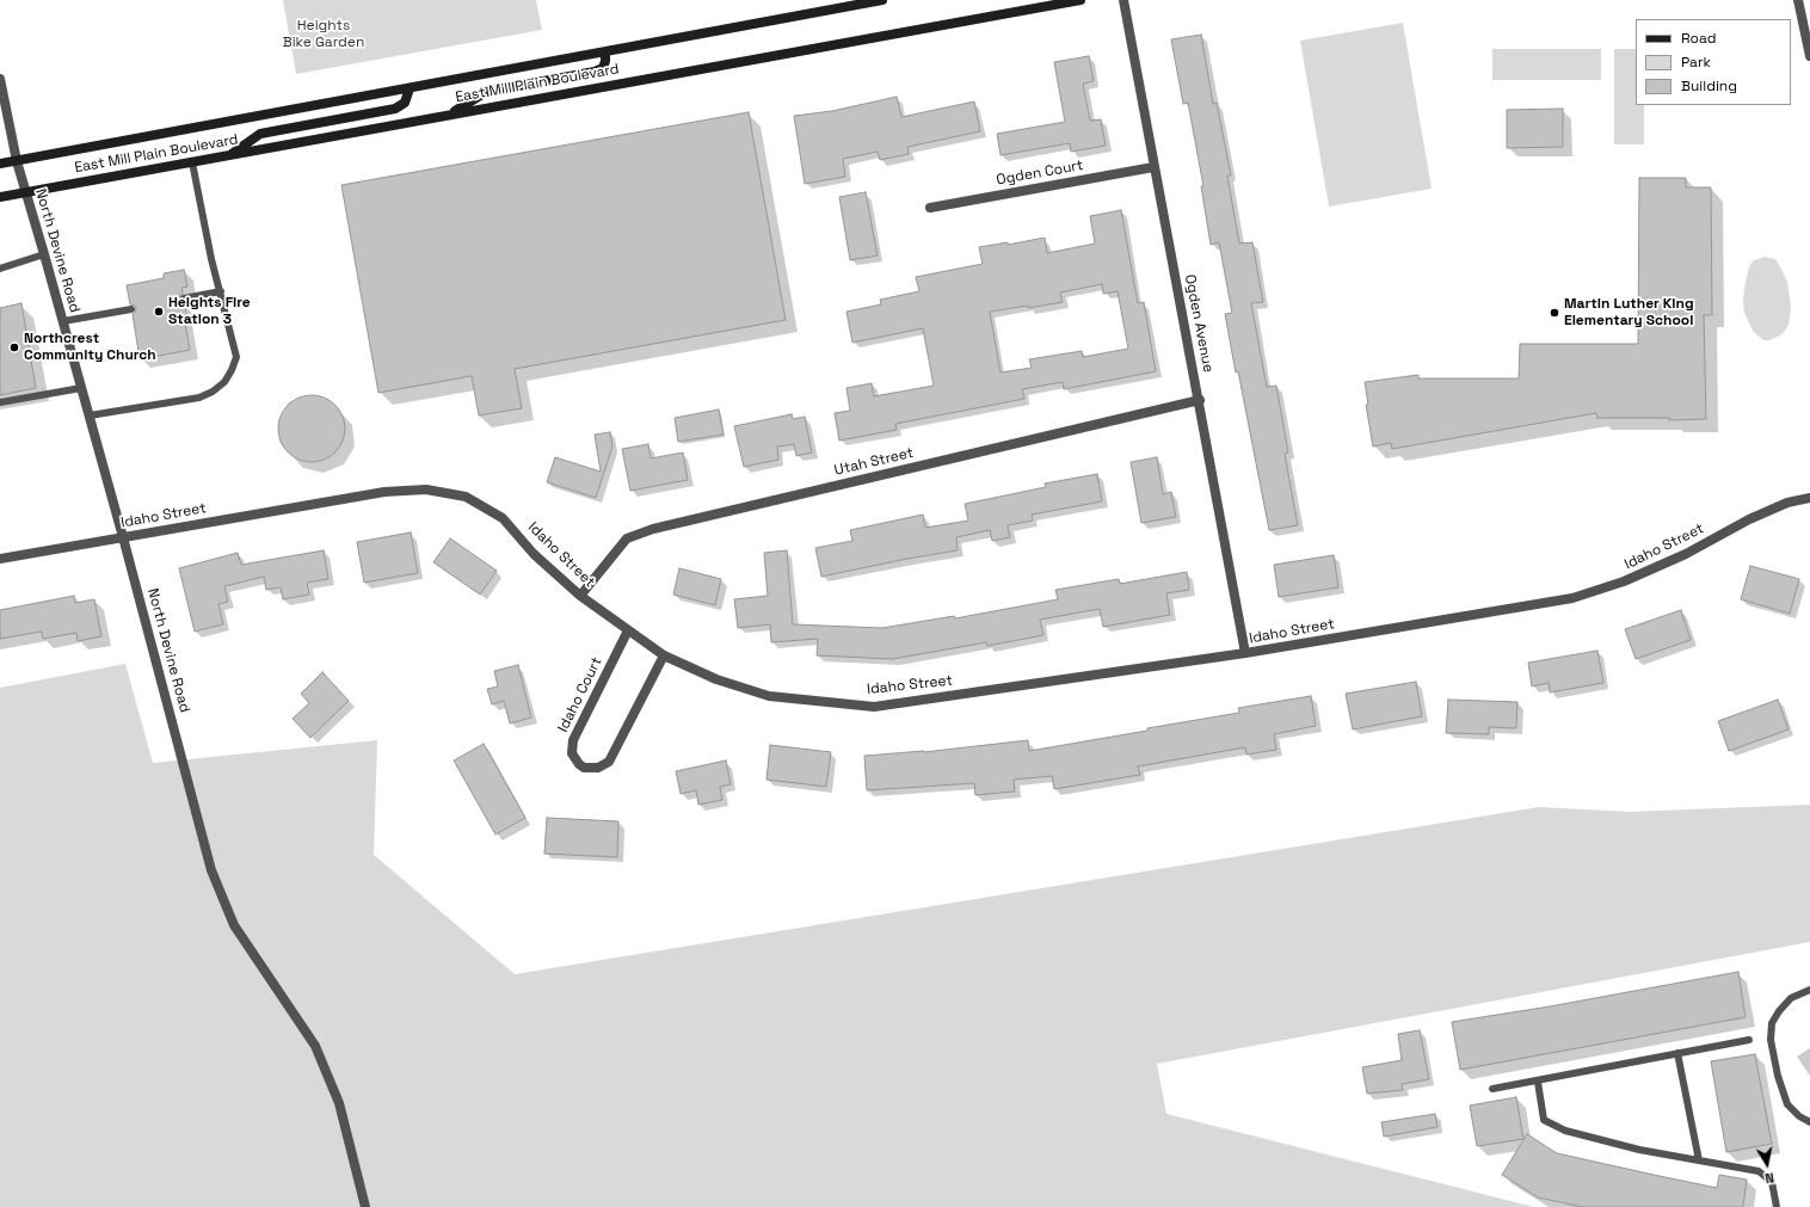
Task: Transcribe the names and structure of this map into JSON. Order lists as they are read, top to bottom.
{
  "streets": {
    "main road": ["East Mill Plain Boulevard"],
    "street": [
      "Ogden Court",
      "North Devine Road",
      "Ogden Avenue",
      "Utah Street",
      "Idaho Street",
      "Idaho Court"
    ]
  },
  "crossings": [
    ["East Mill Plain Boulevard", "North Devine Road"],
    ["Ogden Court", "Ogden Avenue"],
    ["North Devine Road", "Idaho Street"],
    ["Ogden Avenue", "Utah Street"],
    ["Ogden Avenue", "Idaho Street"],
    ["Utah Street", "Idaho Street"],
    ["Idaho Street", "Idaho Court"]
  ],
  "parks": ["Heights Bike Garden"],
  "places": ["Heights Fire Station 3", "Martin Luther King Elementary School", "Northcrest Community Church"],
  "legend": ["Road", "Park", "Building"],
  "north": "bottom"
}
